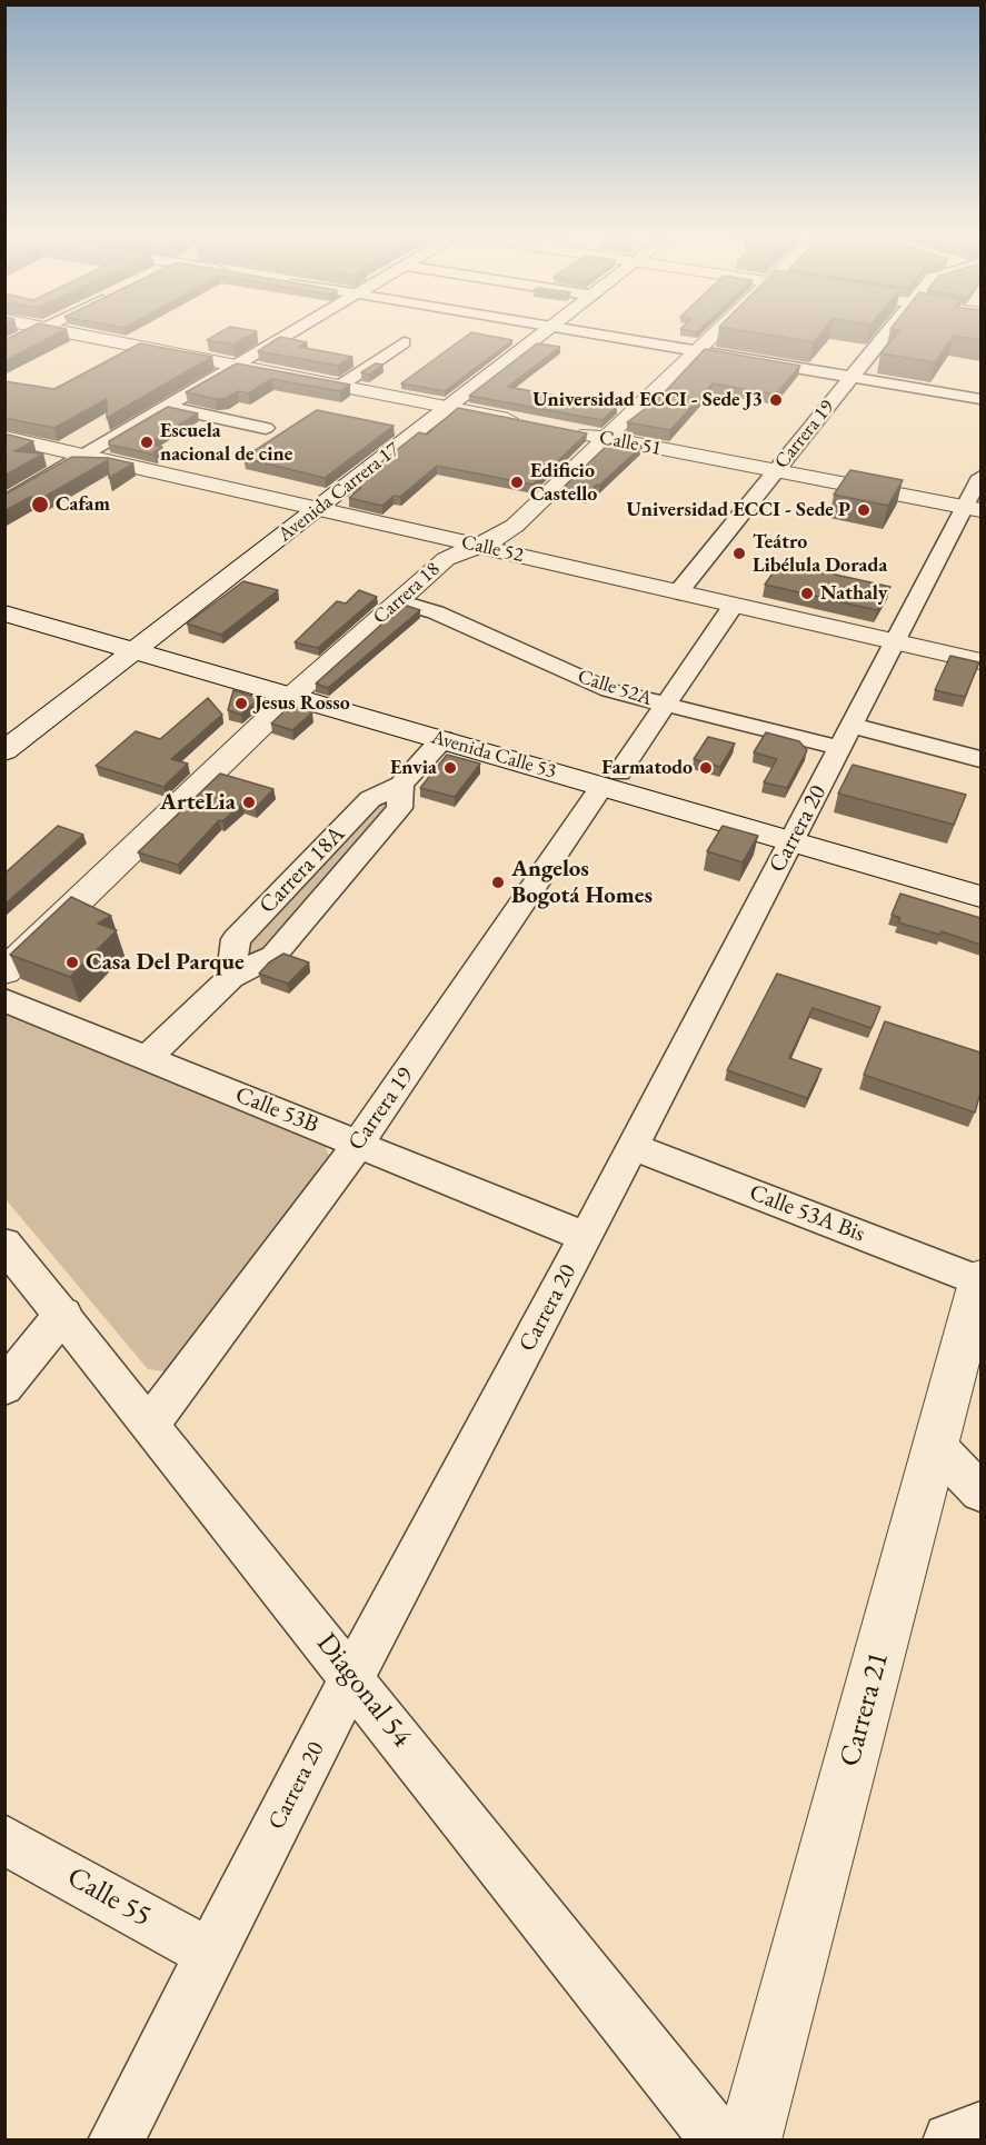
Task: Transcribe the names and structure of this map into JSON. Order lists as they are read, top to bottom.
{
  "streets": {
    "street": [
      "Carrera 19",
      "Calle 51",
      "Avenida Carrera 17",
      "Calle 52",
      "Carrera 18",
      "Calle 52A",
      "Avenida Calle 53",
      "Carrera 20",
      "Carrera 18A",
      "Calle 53B",
      "Calle 53A Bis",
      "Diagonal 54",
      "Carrera 21",
      "Calle 55"
    ]
  },
  "crossings": [
    ["Carrera 19", "Calle 51"],
    ["Carrera 19", "Calle 52"],
    ["Carrera 19", "Calle 52A"],
    ["Carrera 19", "Avenida Calle 53"],
    ["Carrera 19", "Calle 53B"],
    ["Carrera 19", "Diagonal 54"],
    ["Calle 51", "Carrera 18"],
    ["Calle 51", "Carrera 20"],
    ["Avenida Carrera 17", "Calle 52"],
    ["Avenida Carrera 17", "Avenida Calle 53"],
    ["Calle 52", "Carrera 18"],
    ["Calle 52", "Carrera 20"],
    ["Carrera 18", "Calle 52A"],
    ["Carrera 18", "Avenida Calle 53"],
    ["Calle 52A", "Carrera 20"],
    ["Avenida Calle 53", "Carrera 20"],
    ["Avenida Calle 53", "Carrera 18A"],
    ["Carrera 20", "Calle 53B"],
    ["Carrera 20", "Calle 53A Bis"],
    ["Carrera 20", "Diagonal 54"],
    ["Carrera 20", "Calle 55"],
    ["Carrera 18A", "Calle 53B"],
    ["Calle 53A Bis", "Carrera 21"]
  ],
  "places": [
    "Universidad ECCI - Sede J3",
    "Escuela nacional de cine",
    "Edificio Castello",
    "Cafam",
    "Universidad ECCI - Sede P",
    "Teátro Libélula Dorada",
    "Nathaly",
    "Jesus Rosso",
    "Envia",
    "Farmatodo",
    "ArteLia",
    "Angelos Bogotá Homes",
    "Casa Del Parque"
  ]
}
